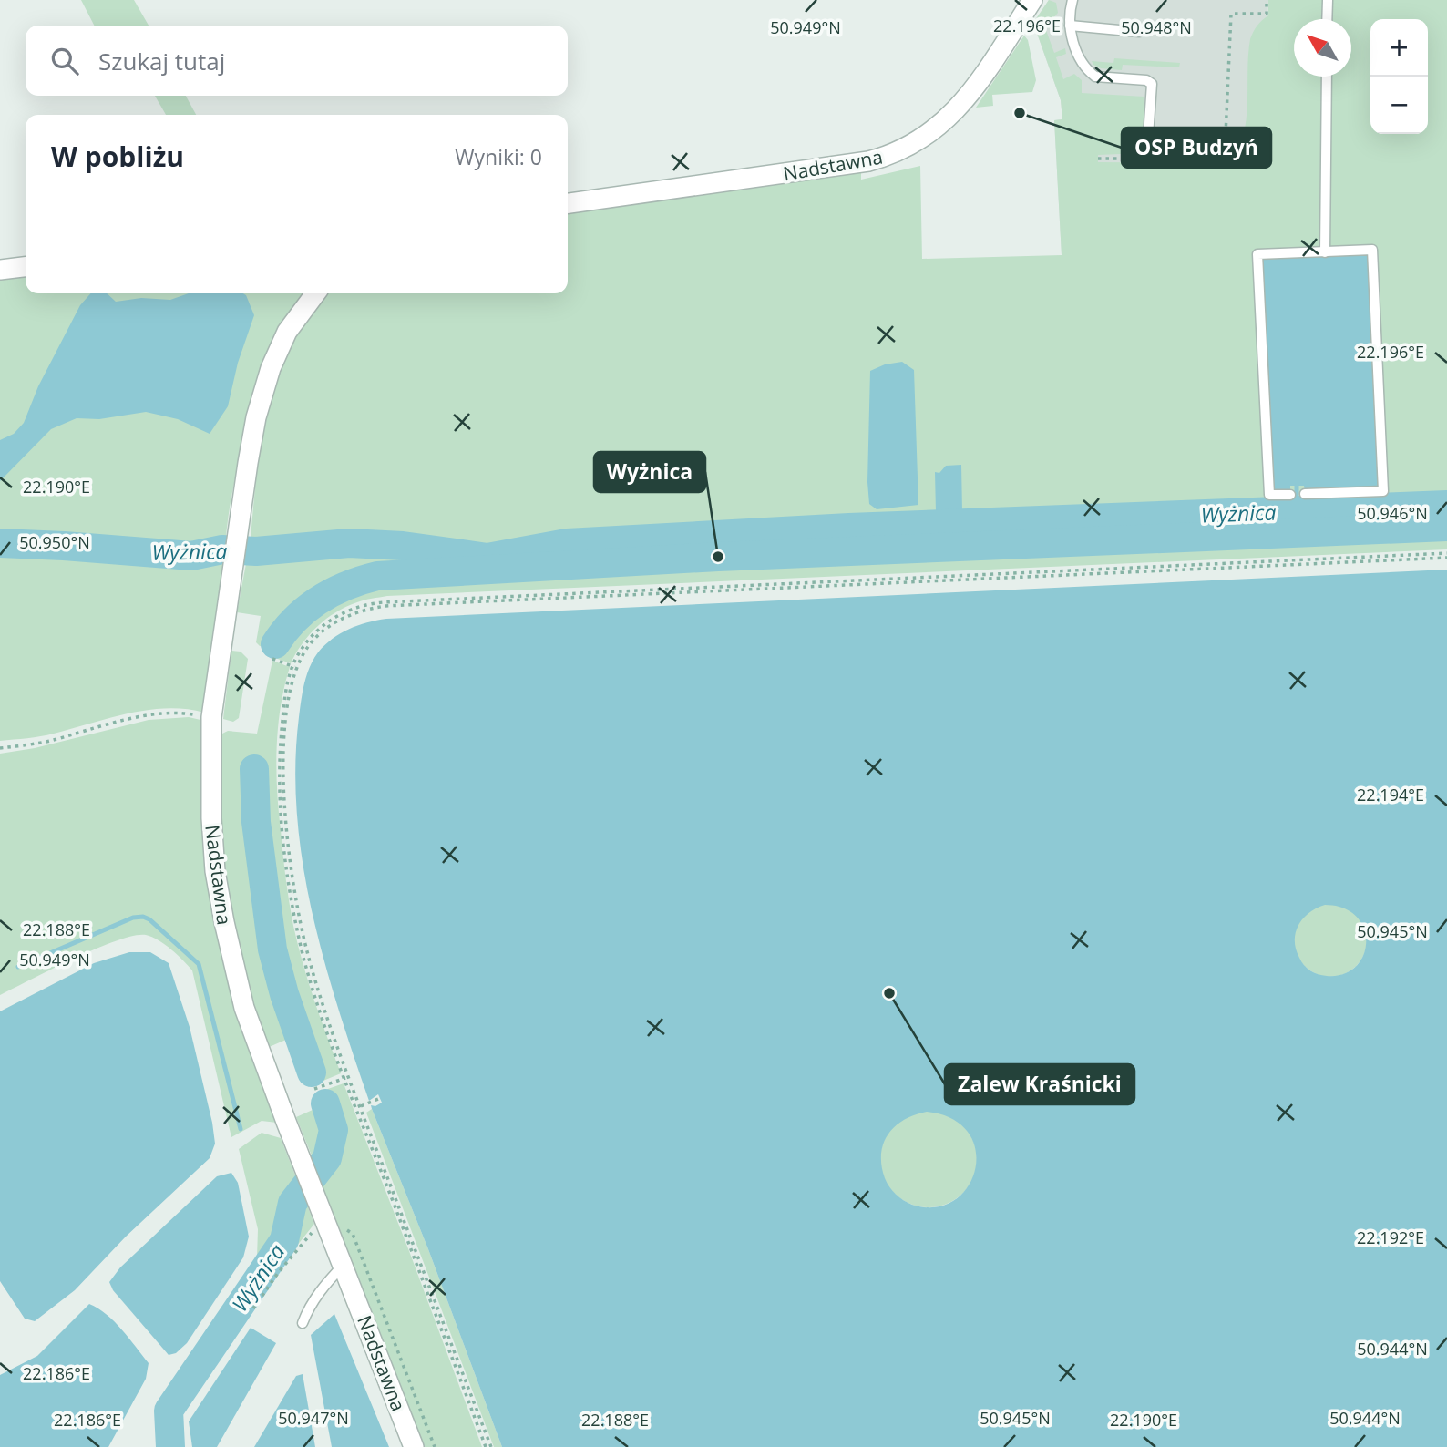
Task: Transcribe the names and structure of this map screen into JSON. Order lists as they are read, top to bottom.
{
  "streets": {
    "street": ["Nadstawna"]
  },
  "water": ["Wyżnica"],
  "places": ["OSP Budzyń", "Wyżnica", "Zalew Kraśnicki"],
  "north": "top left",
  "page": {
    "map_buttons": ["+", "−"],
    "search": "Szukaj tutaj",
    "heading": ["W pobliżu", "Wyniki: 0"]
  },
  "coordinates": [
    "22.196°E",
    "50.949°N",
    "50.948°N",
    "22.190°E",
    "50.946°N",
    "50.950°N",
    "22.194°E",
    "22.188°E",
    "50.945°N",
    "22.192°E",
    "50.944°N",
    "22.186°E",
    "50.947°N"
  ]
}
